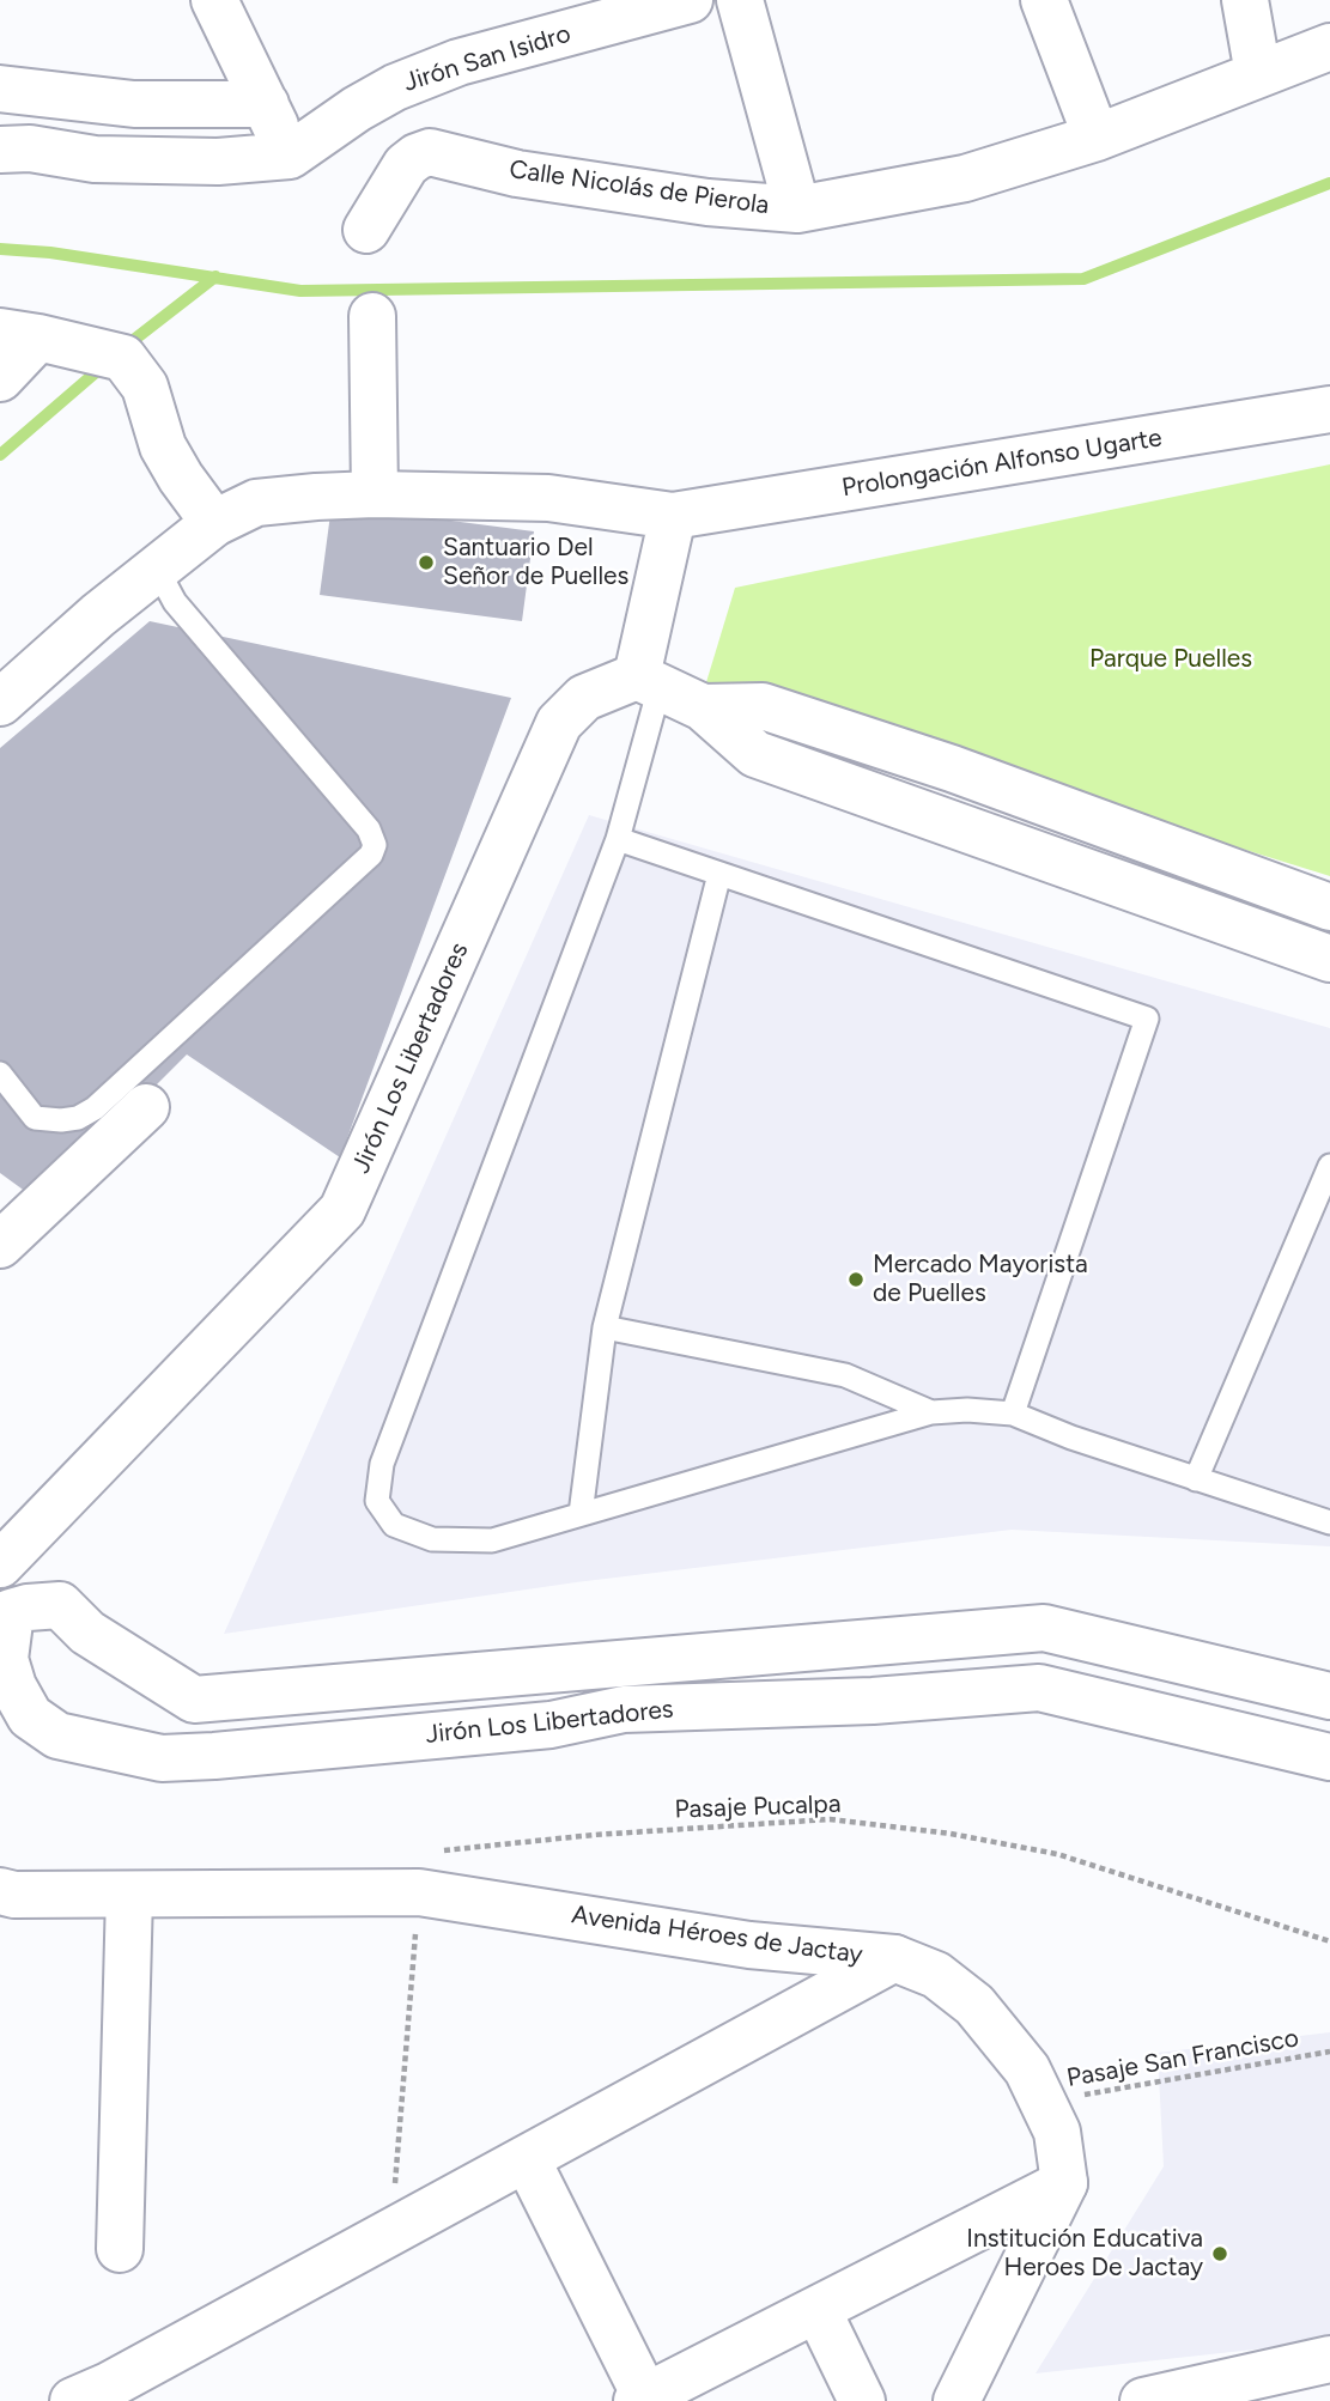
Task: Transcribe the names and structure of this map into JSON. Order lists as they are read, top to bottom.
{
  "streets": {
    "street": [
      "Jirón San Isidro",
      "Calle Nicolás de Pierola",
      "Prolongación Alfonso Ugarte",
      "Jirón Los Libertadores",
      "Avenida Héroes de Jactay"
    ],
    "path": ["Pasaje Pucalpa", "Pasaje San Francisco"]
  },
  "crossings": [
    ["Pasaje Pucalpa", "Avenida Héroes de Jactay"],
    ["Avenida Héroes de Jactay", "Pasaje San Francisco"]
  ],
  "parks": ["Parque Puelles"],
  "places": ["Santuario Del Señor de Puelles", "Mercado Mayorista de Puelles", "Institución Educativa Heroes De Jactay"]
}
